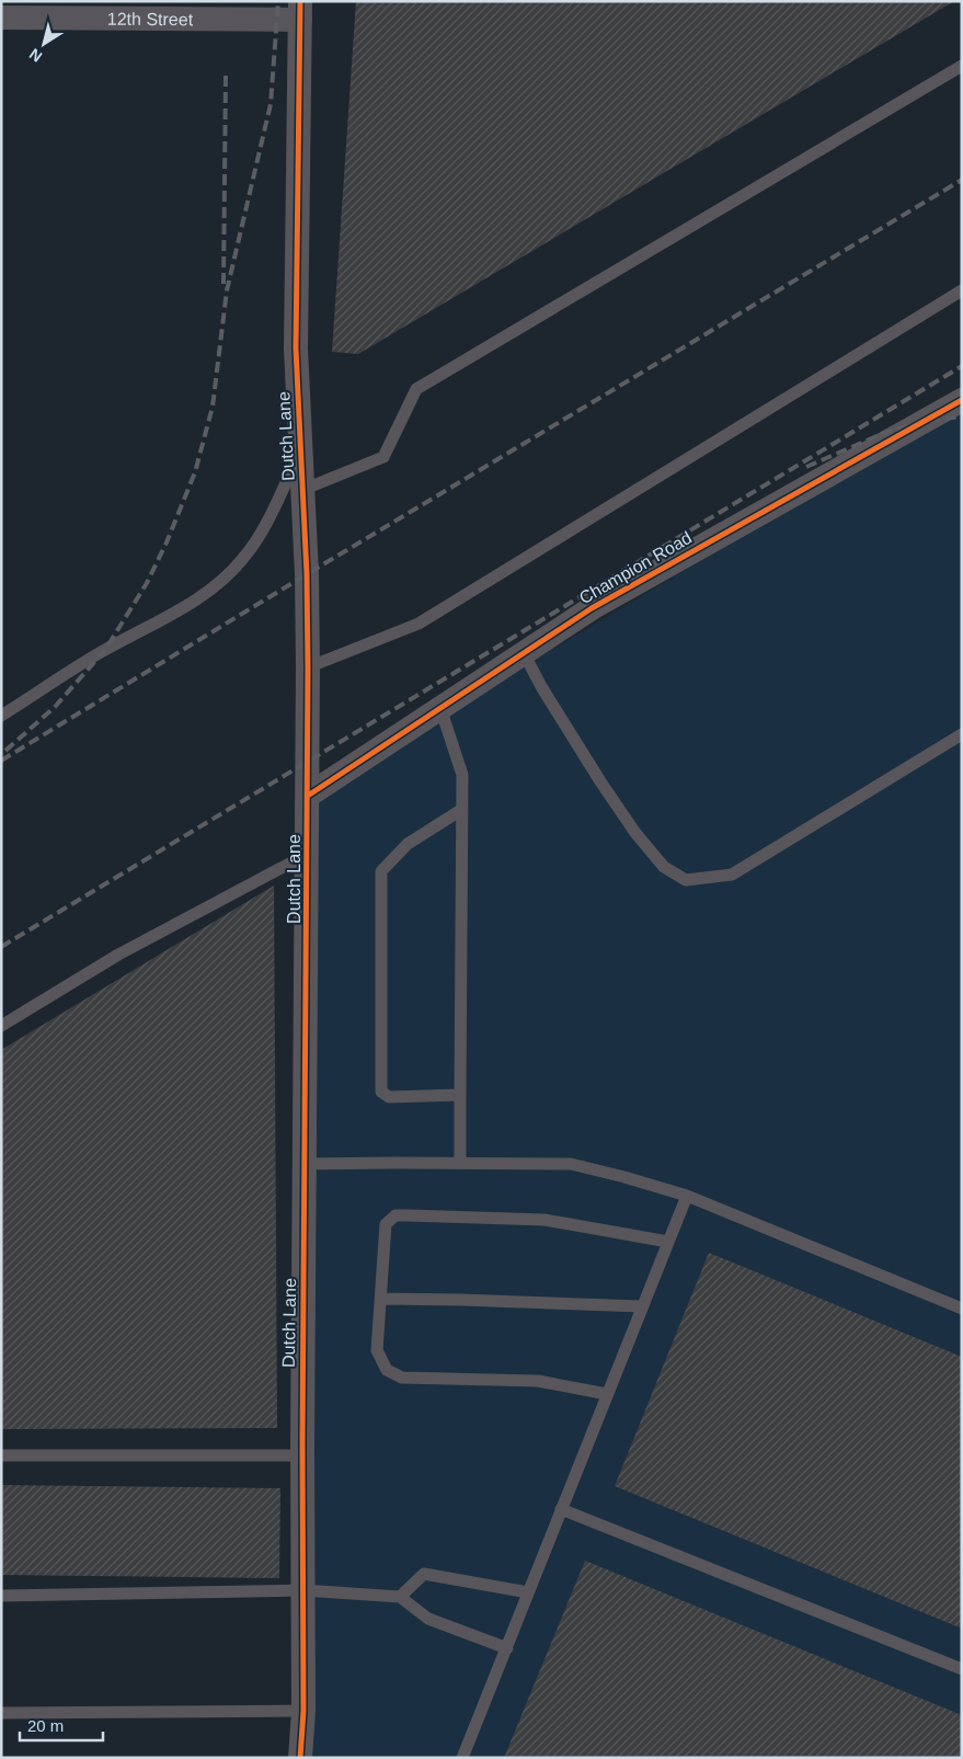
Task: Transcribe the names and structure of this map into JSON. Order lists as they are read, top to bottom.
{
  "streets": {
    "street": ["12th Street", "Dutch Lane", "Champion Road"]
  },
  "crossings": [
    ["12th Street", "Dutch Lane"],
    ["Dutch Lane", "Champion Road"]
  ],
  "scale_bar": "20 m",
  "north": "bottom left"
}
